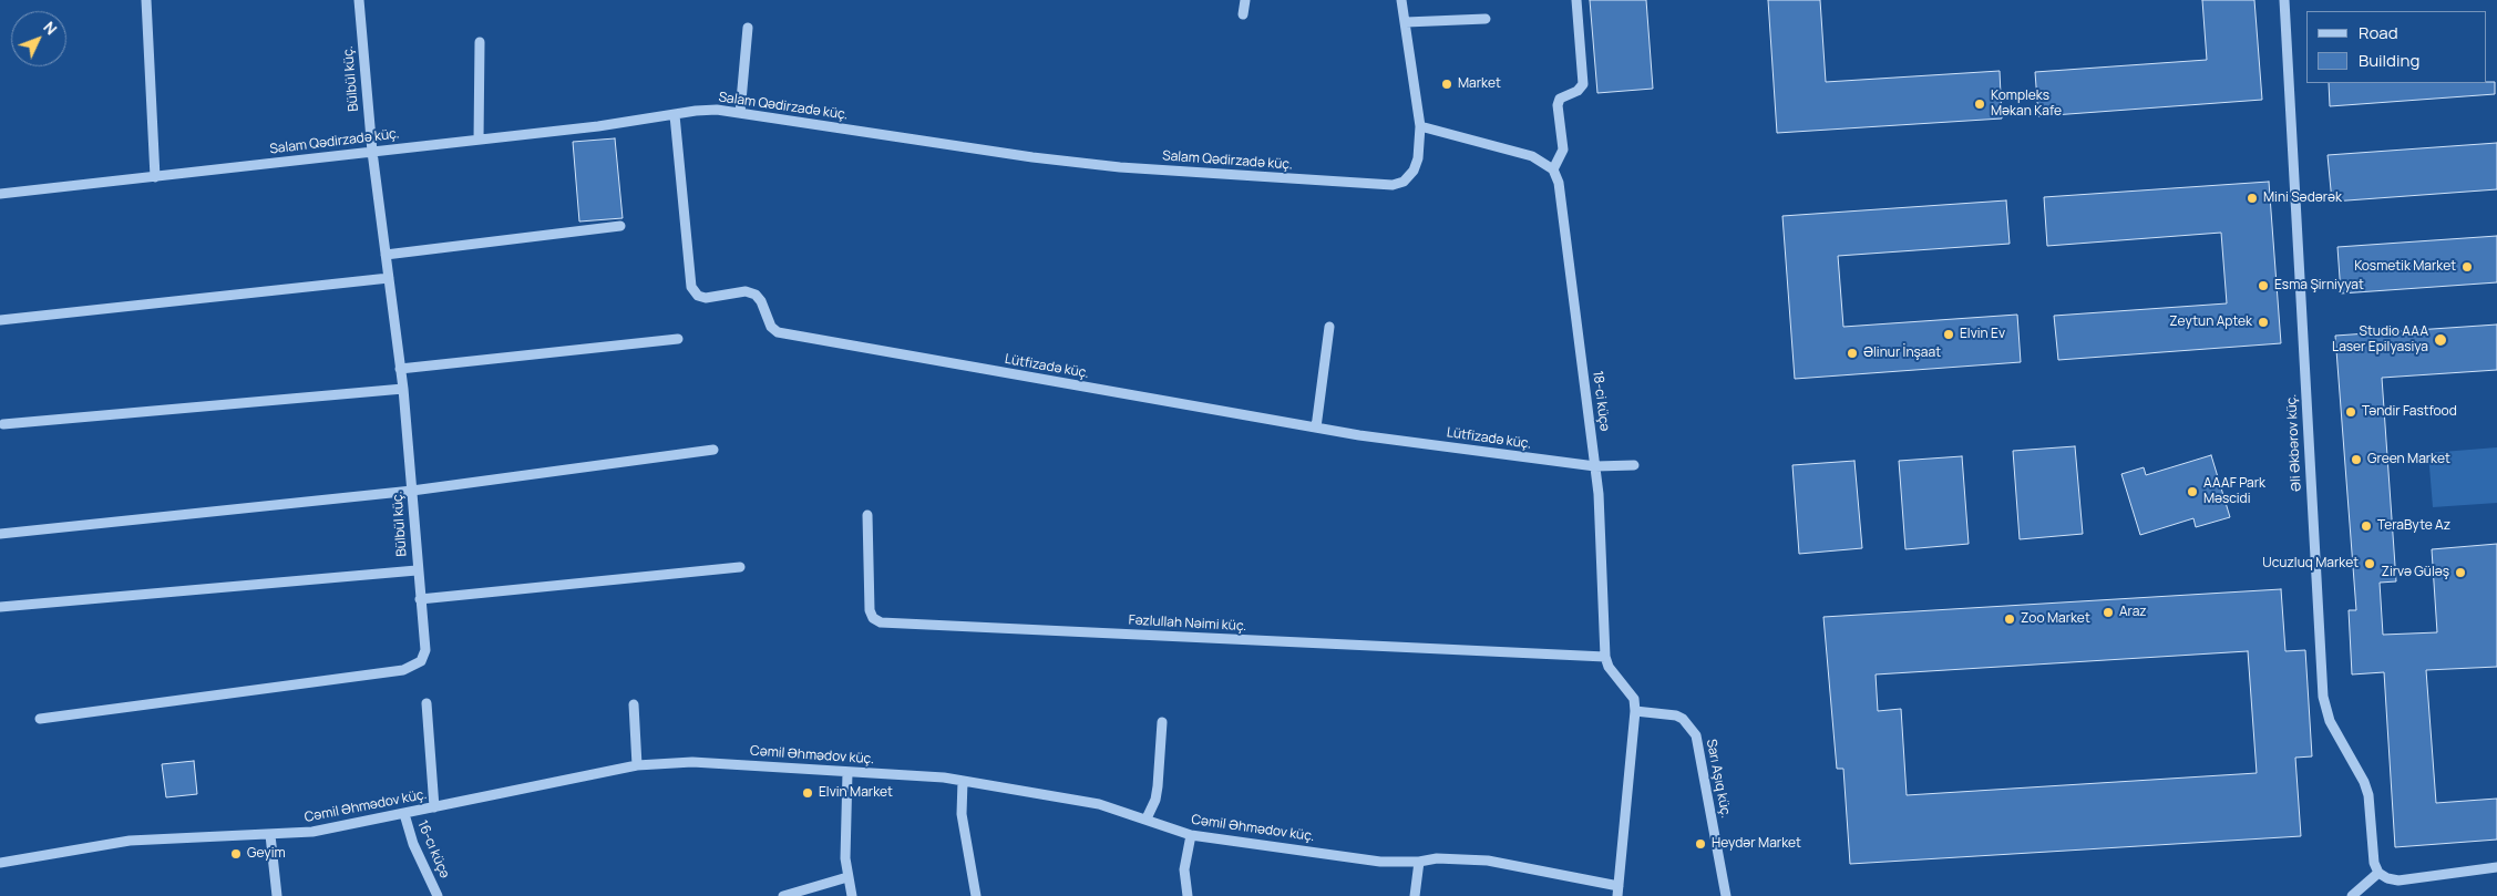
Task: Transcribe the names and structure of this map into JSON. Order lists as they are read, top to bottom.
{
  "streets": {
    "street": [
      "Bülbül küç.",
      "Salam Qədirzadə küç.",
      "Lütfizadə küç.",
      "18-ci küçə",
      "Əli Əkbərov küç.",
      "Fəzlullah Nəimi küç.",
      "Cəmil Əhmədov küç.",
      "Sarı Aşıq küç.",
      "16-cı küçə"
    ]
  },
  "crossings": [
    ["Bülbül küç.", "Salam Qədirzadə küç."],
    ["Salam Qədirzadə küç.", "Lütfizadə küç."],
    ["Lütfizadə küç.", "18-ci küçə"],
    ["18-ci küçə", "Fəzlullah Nəimi küç."],
    ["Cəmil Əhmədov küç.", "16-cı küçə"]
  ],
  "places": [
    "Market",
    "Kompleks Məkan Kafe",
    "Mini Sədərək",
    "Kosmetik Market",
    "Esma Şirniyyat",
    "Zeytun Aptek",
    "Elvin Ev",
    "Studio AAA Laser Epilyasiya",
    "Əlinur İnşaat",
    "Təndir Fastfood",
    "Green Market",
    "AAAF Park Məscidi",
    "TeraByte Az",
    "Ucuzluq Market",
    "Zirvə Güləş",
    "Araz",
    "Zoo Market",
    "Elvin Market",
    "Heydər Market",
    "Geyim"
  ],
  "legend": ["Road", "Building"],
  "north": "top right"
}
